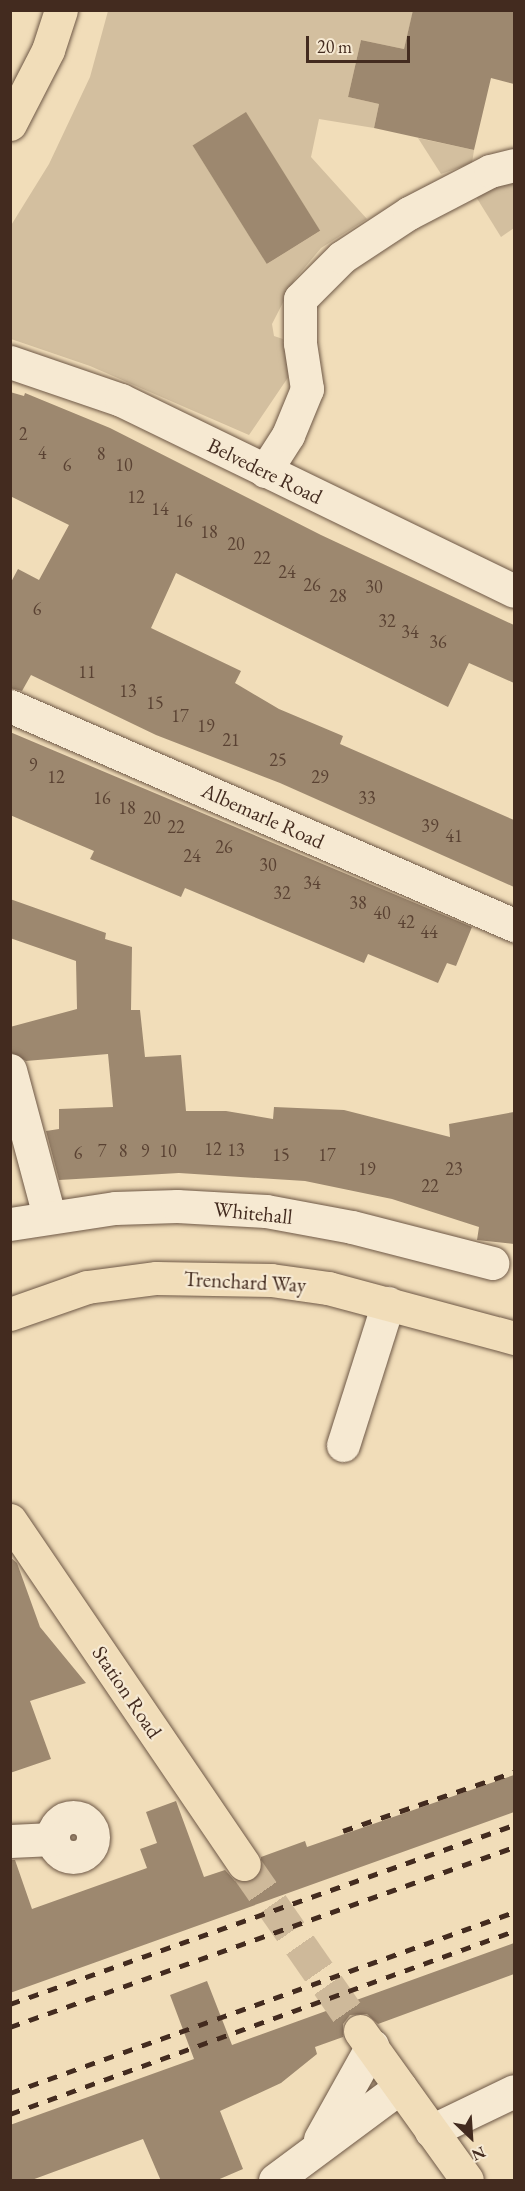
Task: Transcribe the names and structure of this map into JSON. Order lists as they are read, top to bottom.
{
  "streets": {
    "main road": ["Trenchard Way", "Station Road"],
    "street": ["Belvedere Road", "Albemarle Road", "Whitehall"]
  },
  "house_numbers": [
    "2",
    "4",
    "8",
    "6",
    "10",
    "12",
    "14",
    "16",
    "18",
    "20",
    "22",
    "24",
    "26",
    "30",
    "28",
    "6",
    "32",
    "34",
    "36",
    "11",
    "13",
    "15",
    "17",
    "19",
    "21",
    "25",
    "9",
    "12",
    "29",
    "16",
    "33",
    "18",
    "20",
    "39",
    "22",
    "41",
    "26",
    "24",
    "30",
    "34",
    "32",
    "38",
    "40",
    "42",
    "44",
    "12",
    "13",
    "7",
    "8",
    "9",
    "10",
    "6",
    "15",
    "17",
    "19",
    "23",
    "22"
  ],
  "scale_bar": "20 m",
  "north": "bottom right"
}
